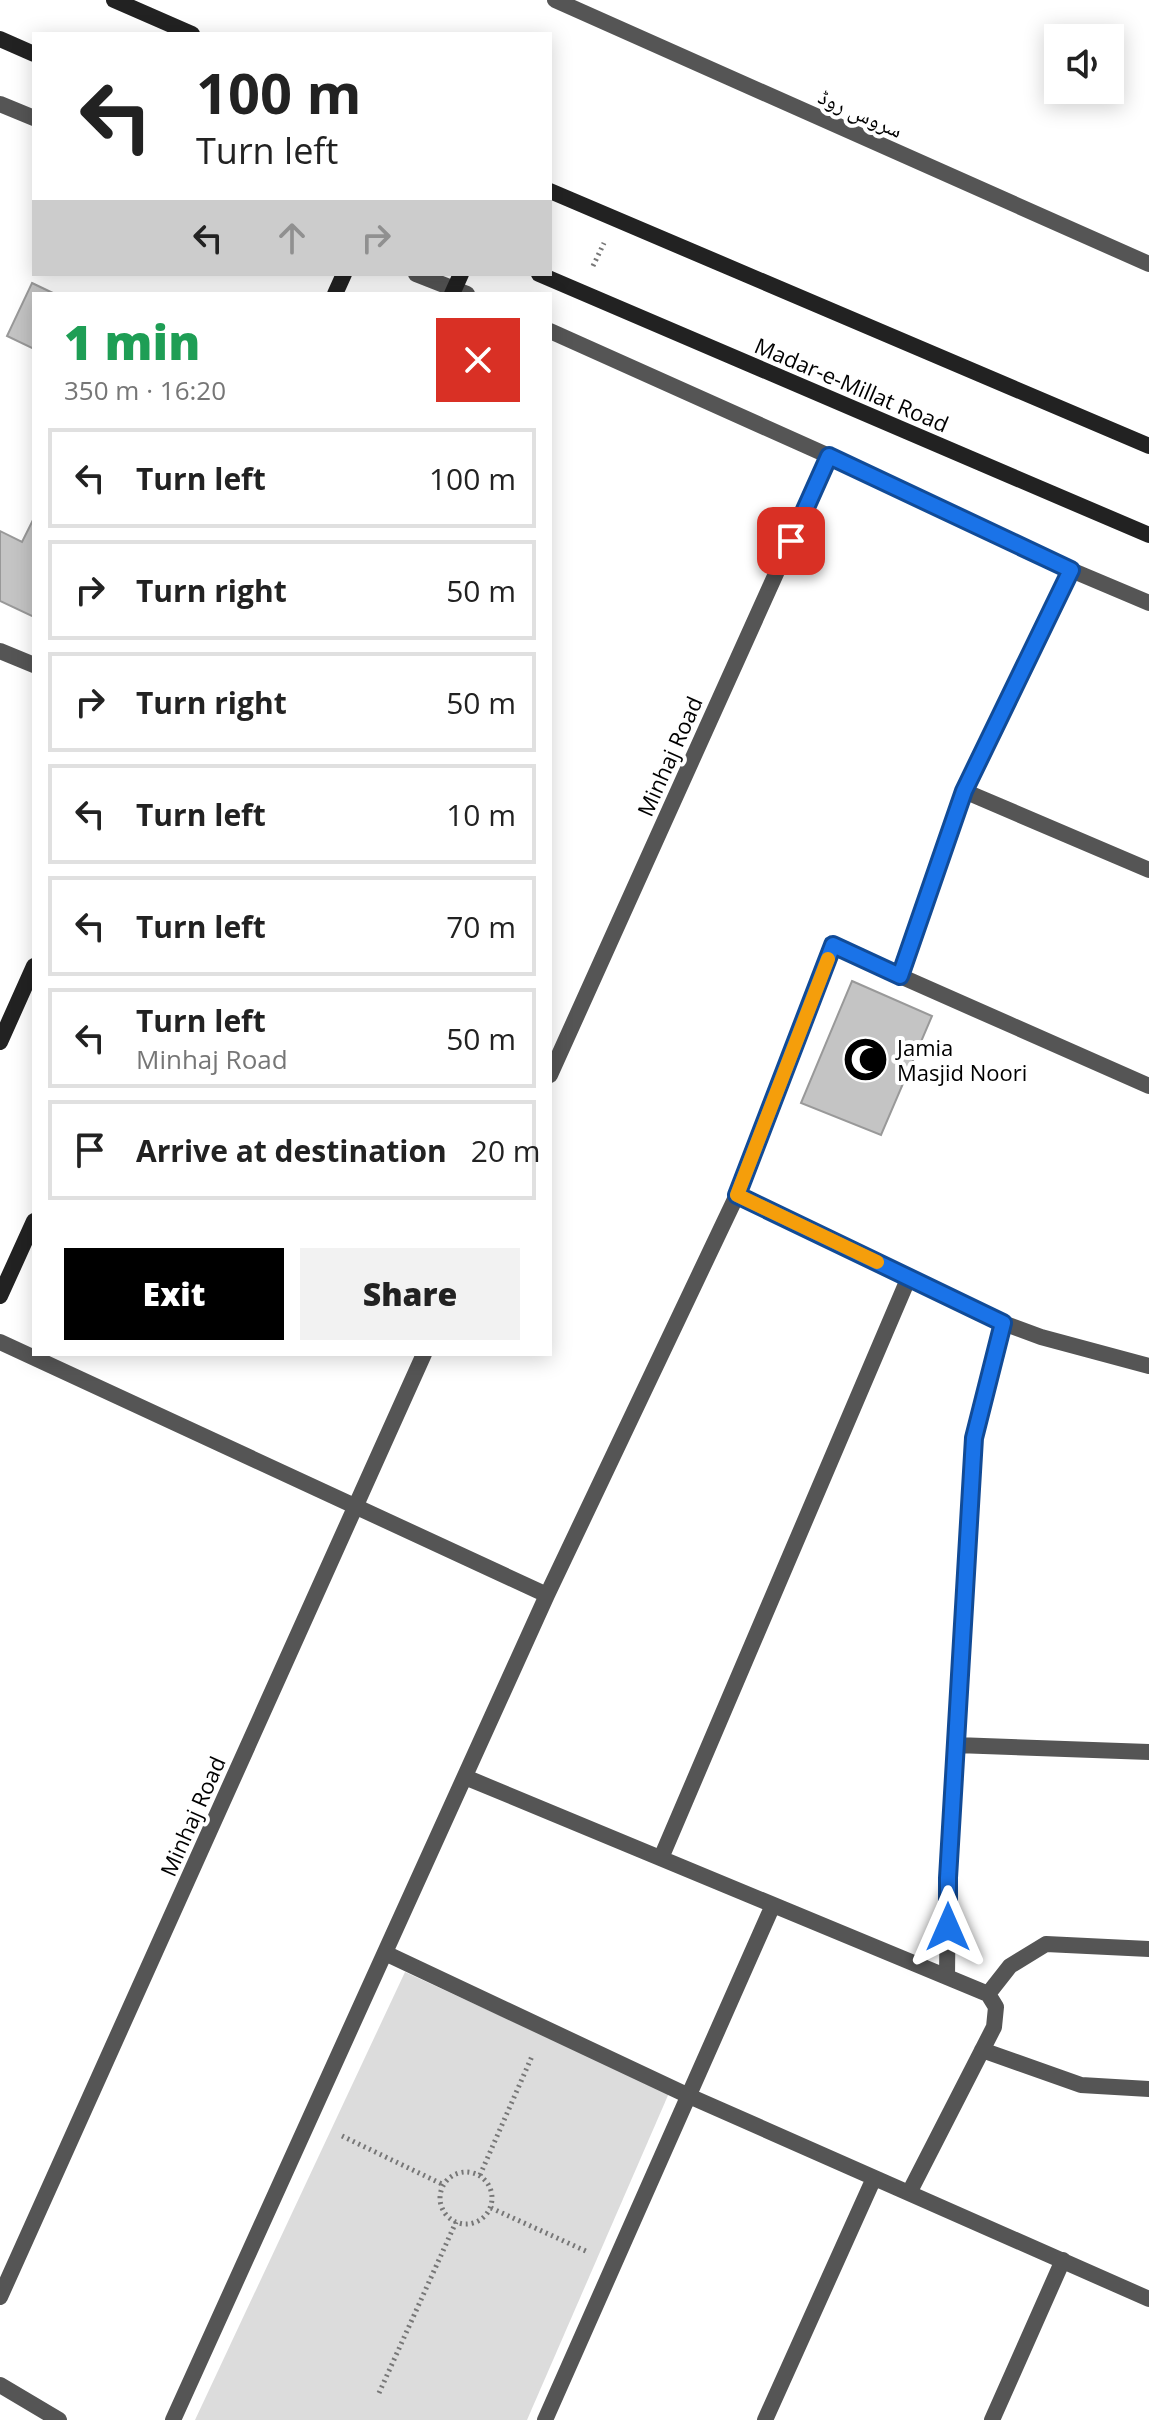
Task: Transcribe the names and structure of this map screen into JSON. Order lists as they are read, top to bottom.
{
  "streets": {
    "main road": ["Madar-e-Millat Road"],
    "street": ["سروس روڈ", "Minhaj Road"]
  },
  "places": {
    "mosque": ["Jamia Masjid Noori"]
  },
  "page": {
    "turn": ["100 m", "Turn left"],
    "heading": ["1 min", "350 m · 16:20"],
    "list": [
      {
        "name": "Turn left",
        "value": "100 m"
      },
      {
        "name": "Turn right",
        "value": "50 m"
      },
      {
        "name": "Turn right",
        "value": "50 m"
      },
      {
        "name": "Turn left",
        "value": "10 m"
      },
      {
        "name": "Turn left",
        "value": "70 m"
      },
      {
        "name": "Turn left",
        "note": "Minhaj Road",
        "value": "50 m"
      },
      {
        "name": "Arrive at destination",
        "value": "20 m"
      }
    ],
    "buttons": ["Exit", "Share"]
  }
}
